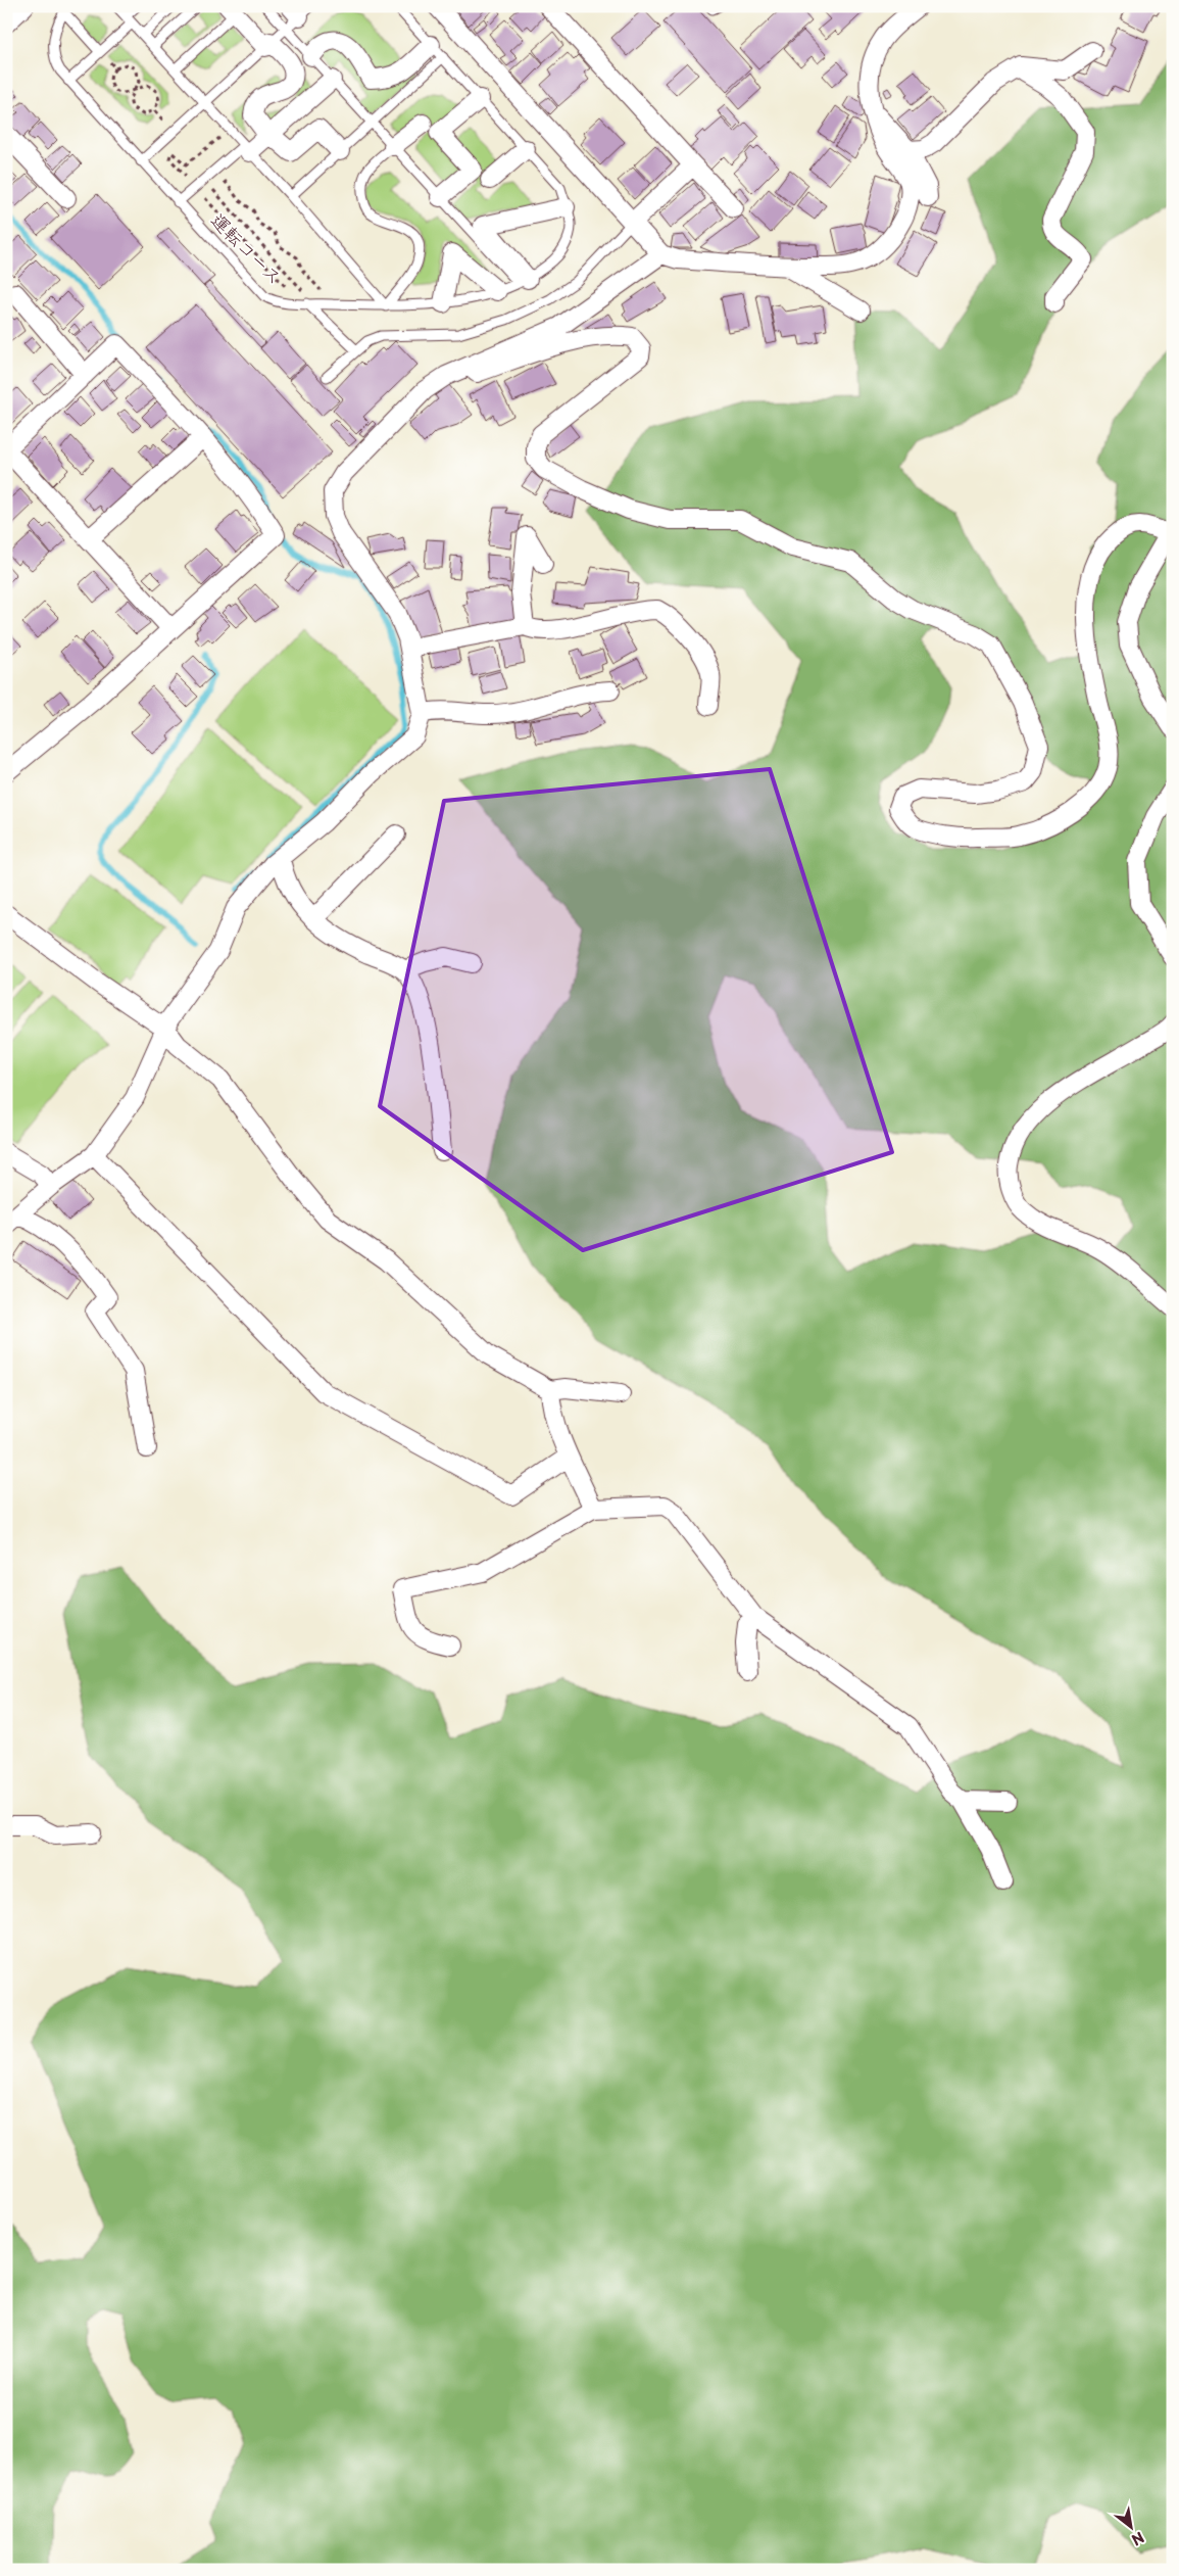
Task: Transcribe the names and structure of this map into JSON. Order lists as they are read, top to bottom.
{
  "streets": {
    "lane": ["運転コース"]
  },
  "north": "bottom right"
}
